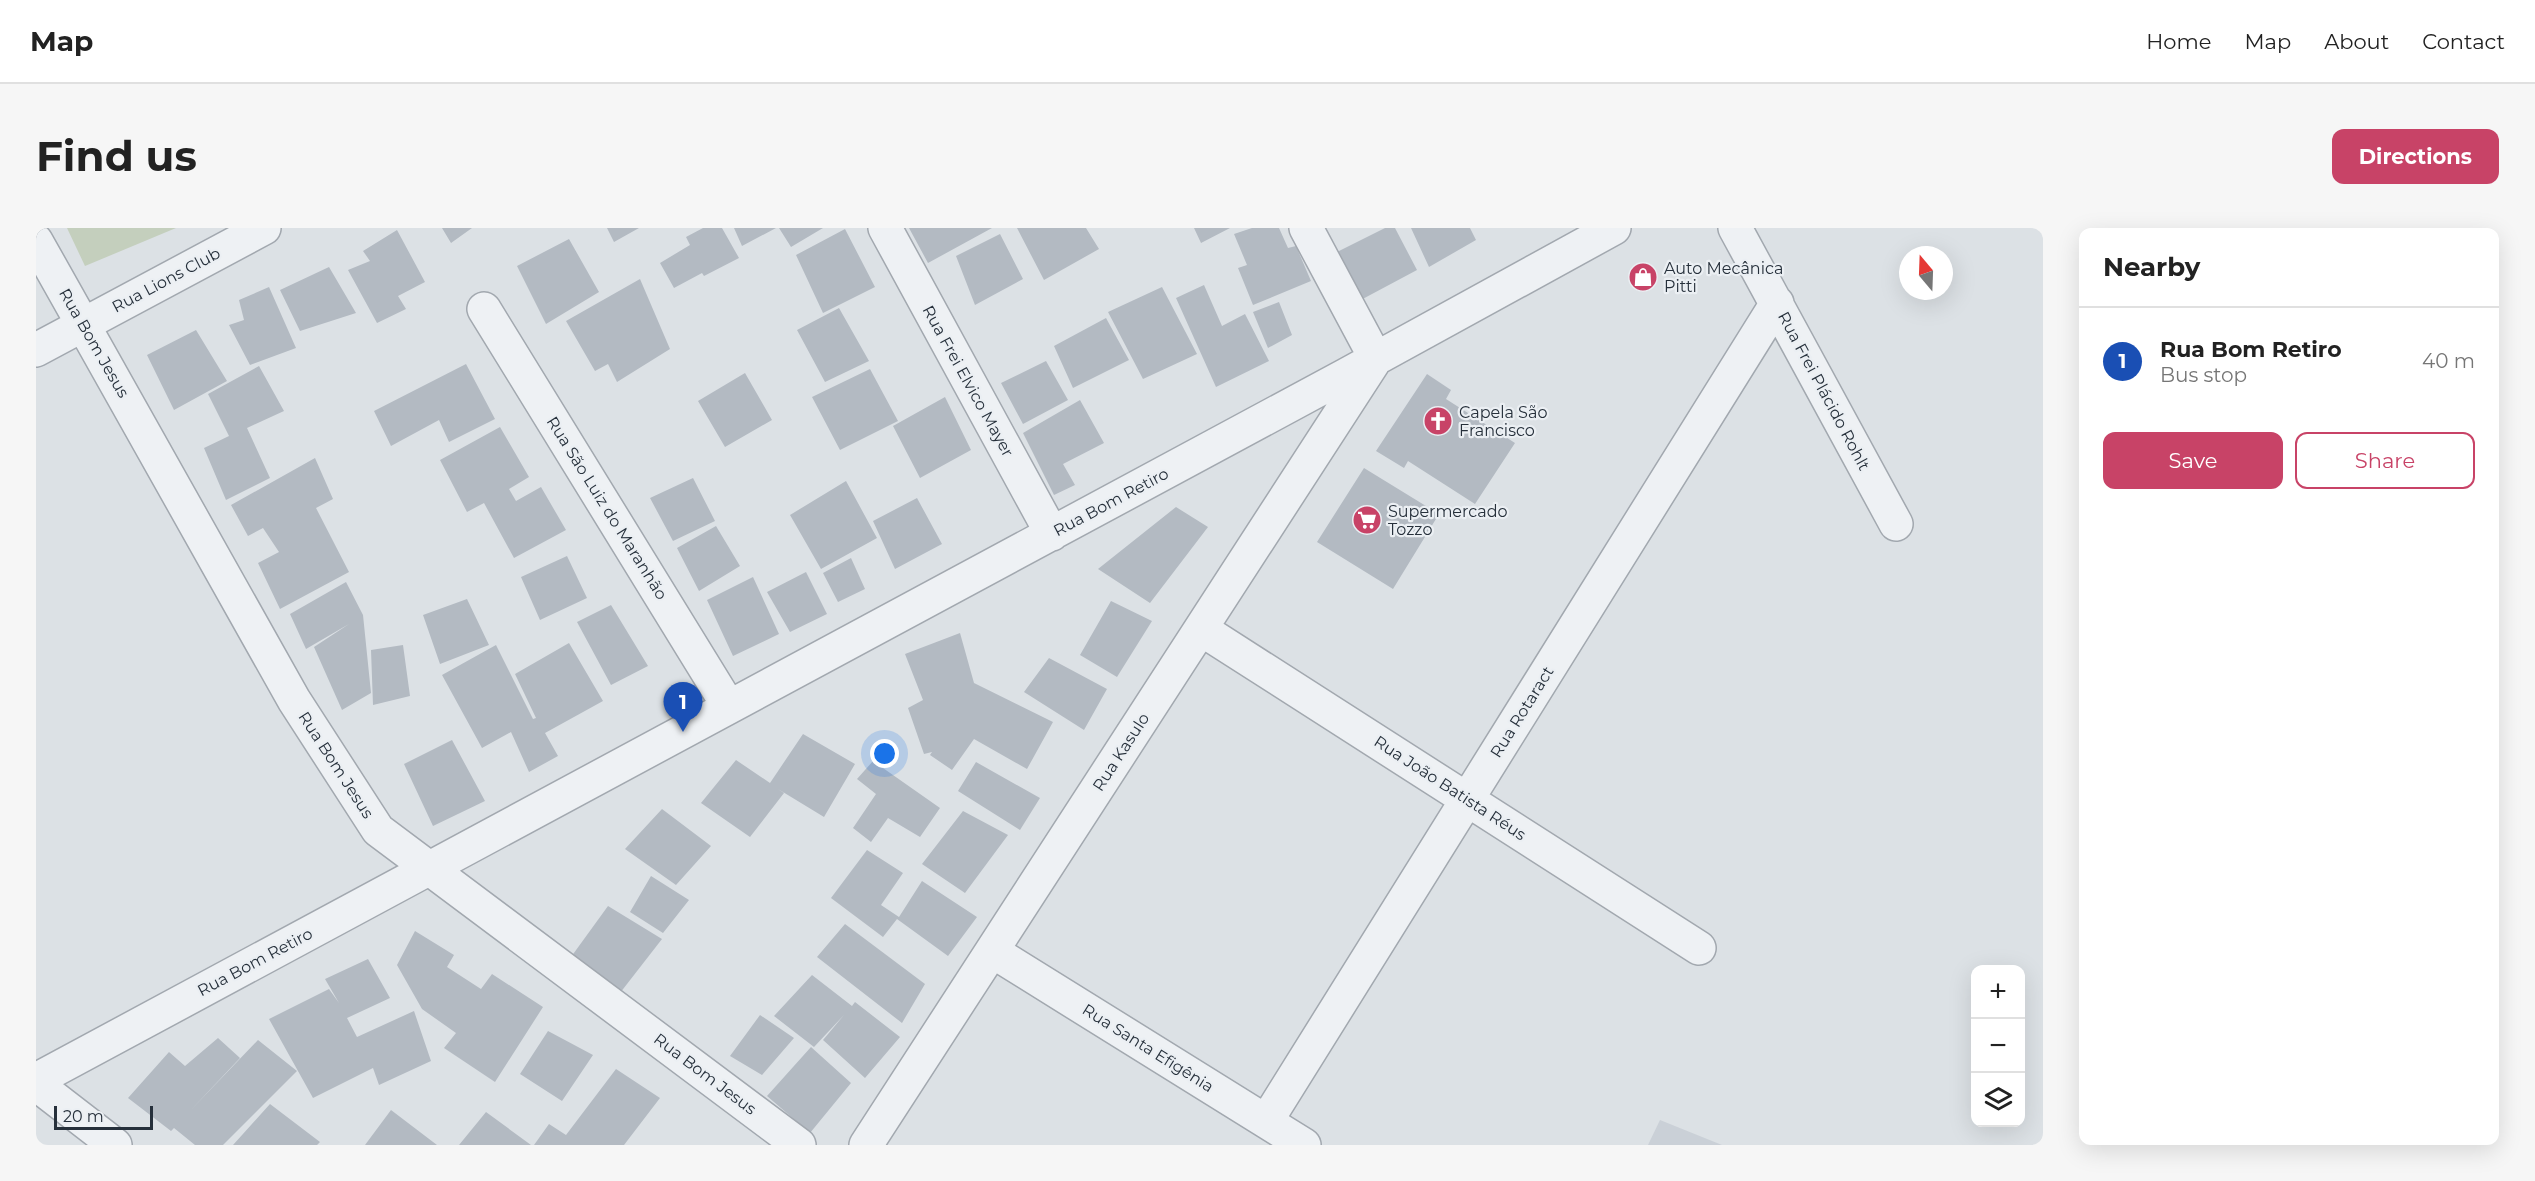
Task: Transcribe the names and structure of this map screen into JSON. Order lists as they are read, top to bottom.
{
  "streets": {
    "street": [
      "Rua Lions Club",
      "Rua Bom Jesus",
      "Rua Frei Elvico Mayer",
      "Rua Frei Plácido Rohlt",
      "Rua Bom Retiro",
      "Rua São Luiz do Maranhão",
      "Rua Rotaract",
      "Rua Kasulo",
      "Rua João Batista Réus",
      "Rua Santa Efigênia"
    ]
  },
  "crossings": [
    ["Rua Lions Club", "Rua Bom Jesus"],
    ["Rua Bom Jesus", "Rua Bom Retiro"],
    ["Rua Frei Elvico Mayer", "Rua Bom Retiro"],
    ["Rua Frei Plácido Rohlt", "Rua Rotaract"],
    ["Rua Bom Retiro", "Rua São Luiz do Maranhão"],
    ["Rua Bom Retiro", "Rua Kasulo"],
    ["Rua Rotaract", "Rua João Batista Réus"],
    ["Rua Rotaract", "Rua Santa Efigênia"],
    ["Rua Kasulo", "Rua João Batista Réus"],
    ["Rua Kasulo", "Rua Santa Efigênia"]
  ],
  "places": {
    "shop": ["Auto Mecânica Pitti"],
    "church": ["Capela São Francisco"],
    "supermarket": ["Supermercado Tozzo"]
  },
  "scale_bar": "20 m",
  "north": "top",
  "page": {
    "header": "Map",
    "nav": [
      "Home",
      "Map",
      "About",
      "Contact"
    ],
    "buttons": [
      "Directions",
      ["Save", "Share"]
    ],
    "title": "Find us",
    "heading": "Nearby",
    "list": [
      {
        "mark": "1",
        "name": "Rua Bom Retiro",
        "note": "Bus stop",
        "value": "40 m"
      }
    ],
    "pins": "1",
    "map_buttons": ["+", "−"],
    "scale": "20 m"
  }
}
